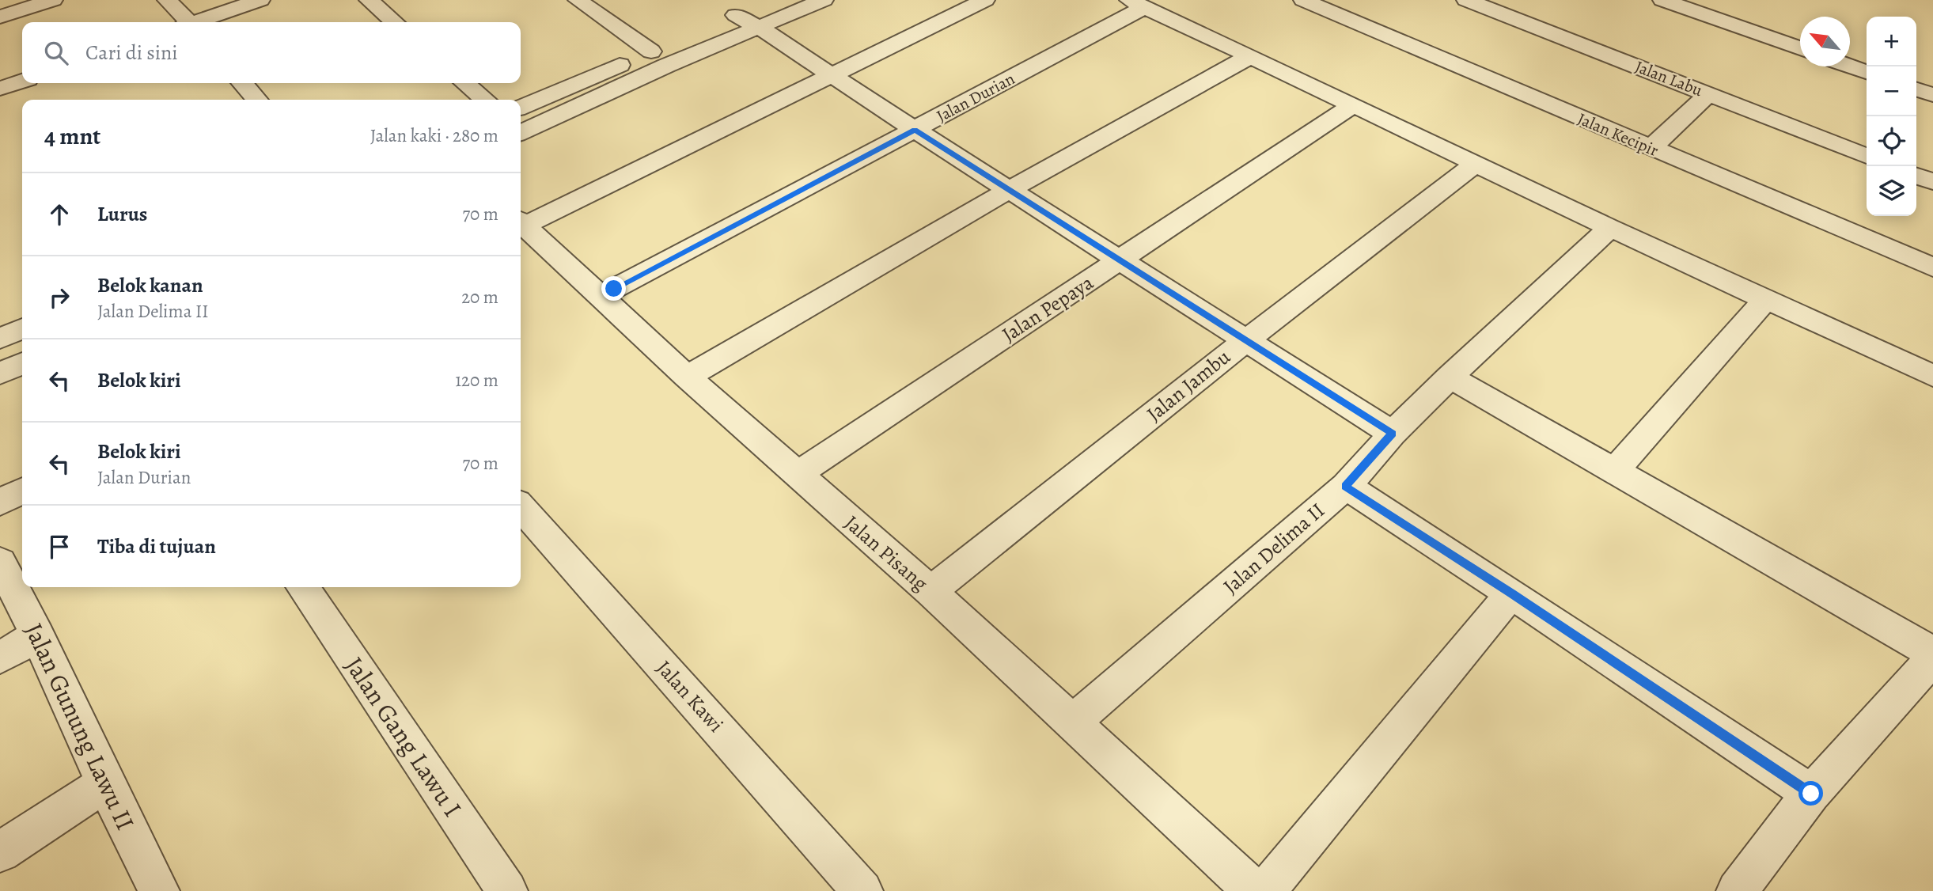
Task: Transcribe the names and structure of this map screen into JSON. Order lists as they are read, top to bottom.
{
  "streets": {
    "street": [
      "Jalan Labu",
      "Jalan Durian",
      "Jalan Kecipir",
      "Jalan Pepaya",
      "Jalan Jambu",
      "Jalan Delima II",
      "Jalan Pisang",
      "Jalan Kawi",
      "Jalan Gunung Lawu II",
      "Jalan Gang Lawu I"
    ]
  },
  "crossings": [
    ["Jalan Durian", "Jalan Pisang"],
    ["Jalan Pepaya", "Jalan Pisang"],
    ["Jalan Jambu", "Jalan Pisang"],
    ["Jalan Delima II", "Jalan Pisang"]
  ],
  "north": "top left",
  "page": {
    "map_buttons": ["+", "−"],
    "search": "Cari di sini",
    "heading": ["4 mnt", "Jalan kaki · 280 m"],
    "list": [
      ["Lurus", "70 m"],
      ["Belok kanan", "Jalan Delima II", "20 m"],
      ["Belok kiri", "120 m"],
      ["Belok kiri", "Jalan Durian", "70 m"],
      "Tiba di tujuan"
    ]
  }
}
